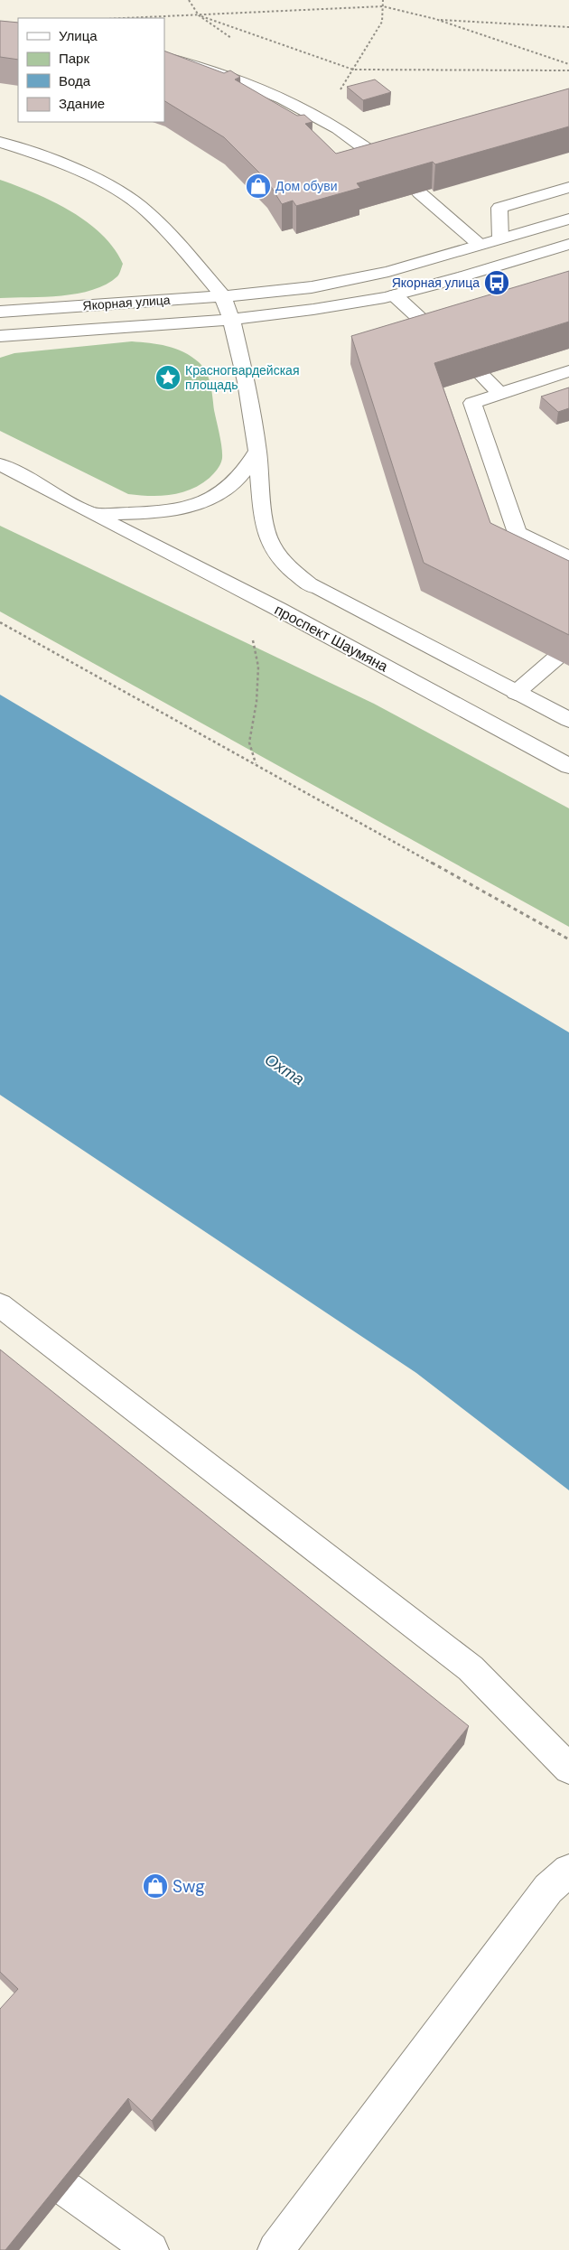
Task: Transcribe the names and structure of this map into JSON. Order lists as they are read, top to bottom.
{
  "streets": {
    "street": ["Якорная улица", "проспект Шаумяна"]
  },
  "water": ["Охта"],
  "places": {
    "shop": ["Дом обуви", "Swg"],
    "bus stop": ["Якорная улица"],
    "place": ["Красногвардейская площадь"]
  },
  "legend": [
    "Улица",
    "Парк",
    "Вода",
    "Здание"
  ]
}
